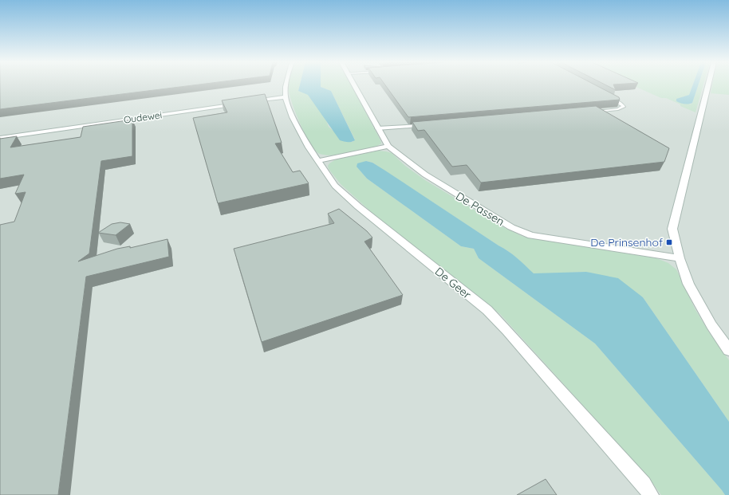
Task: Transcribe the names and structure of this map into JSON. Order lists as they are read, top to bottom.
{
  "streets": {
    "street": ["Oudewei", "De Passen", "De Geer"]
  },
  "crossings": [
    ["Oudewei", "De Geer"]
  ],
  "places": {
    "transit": ["De Prinsenhof"]
  }
}
